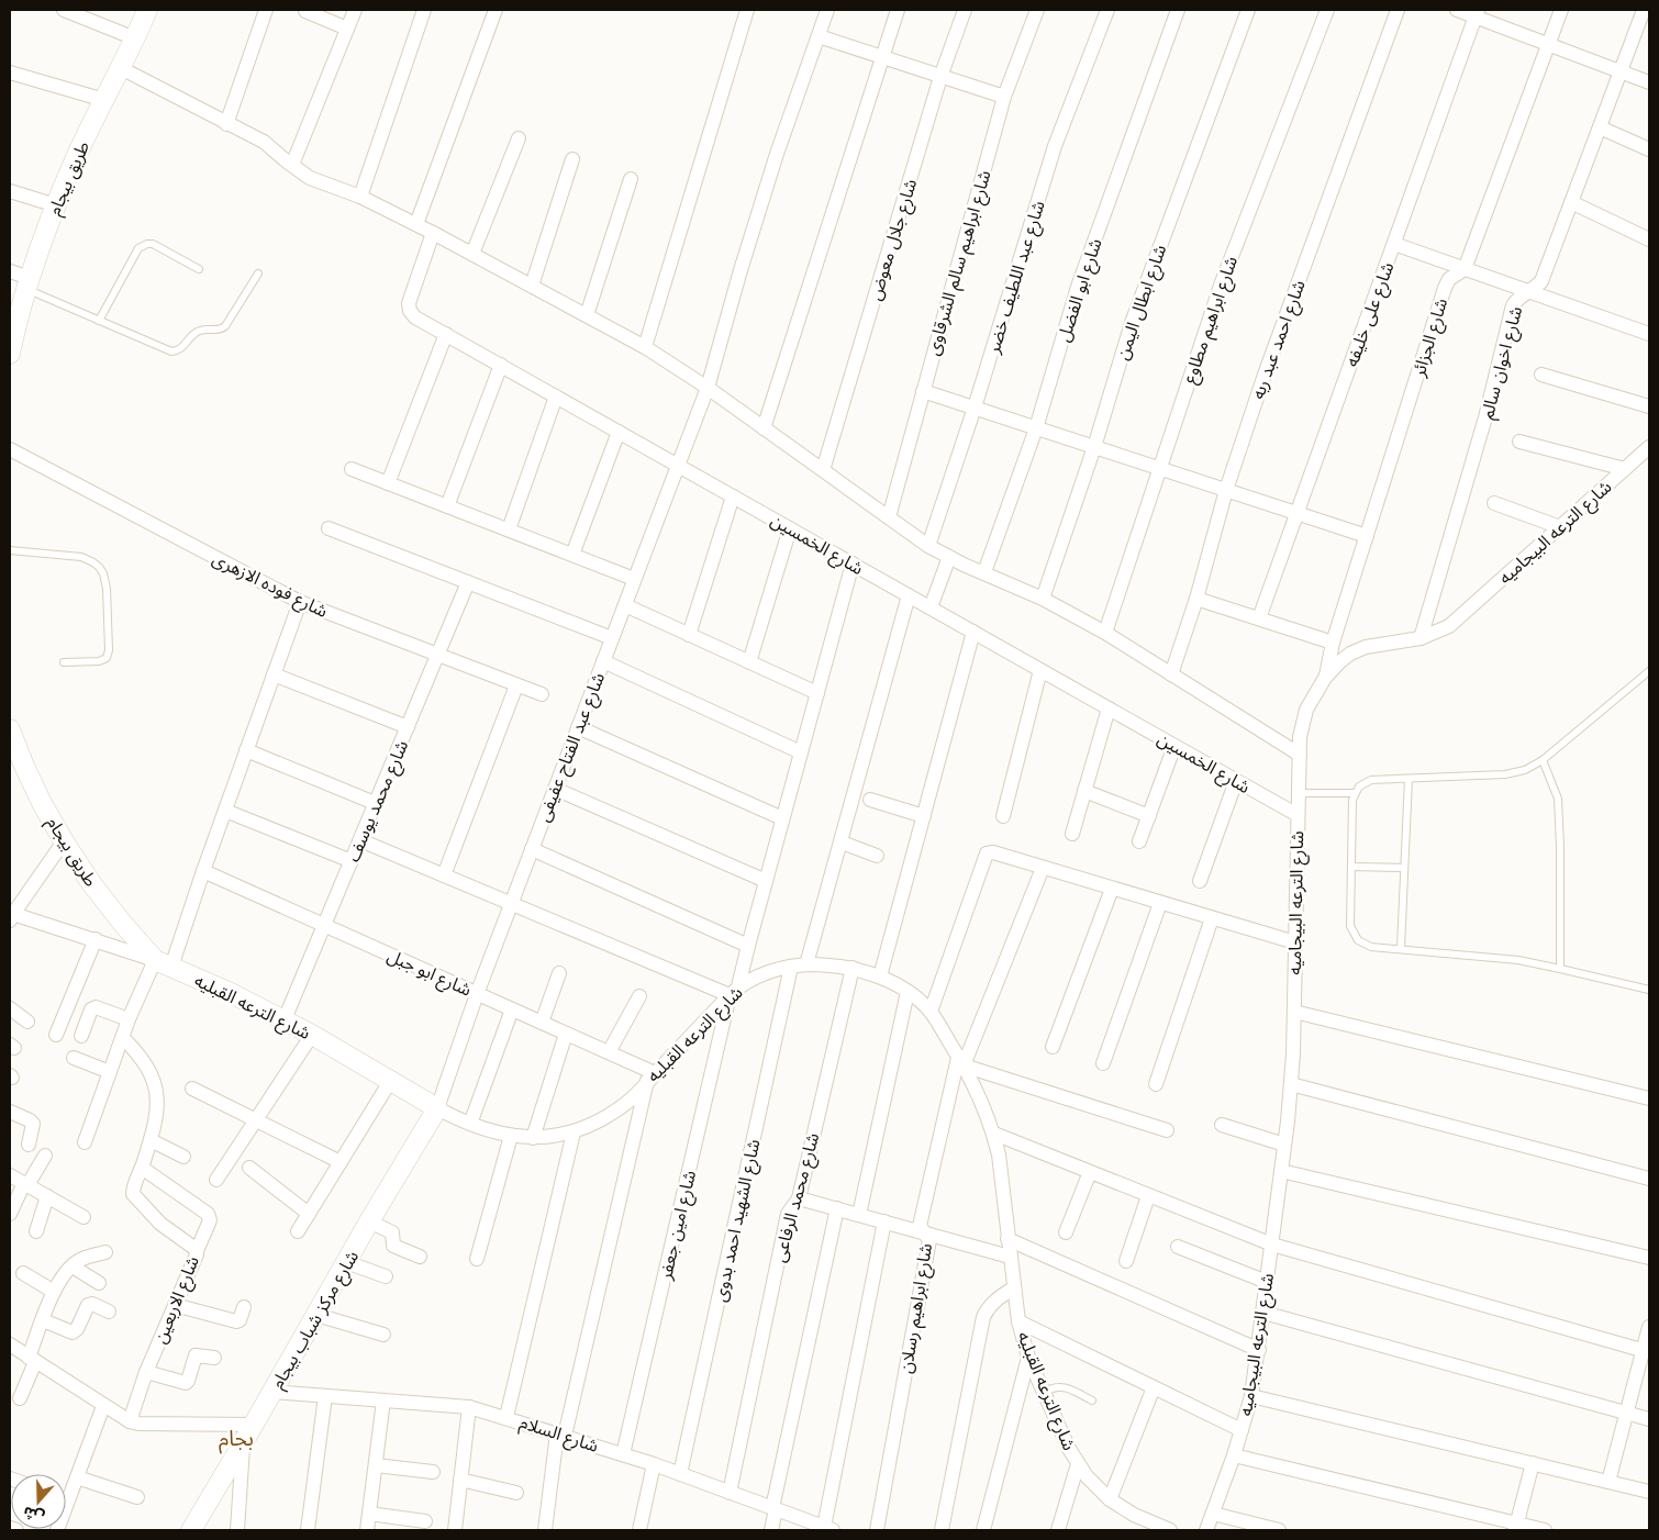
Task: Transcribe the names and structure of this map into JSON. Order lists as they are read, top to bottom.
{
  "streets": {
    "main road": ["طريق بيجام", "شارع الترعه القبليه", "شارع مركز شباب بيجام"],
    "street": [
      "شارع جلال معوض",
      "شارع ابراهيم سالم الشرقاوى",
      "شارع عبد اللطيف خضر",
      "شارع ابو الفضل",
      "شارع ابطال اليمن",
      "شارع على خليفه",
      "شارع ابراهيم مطاوع",
      "شارع الجزائر",
      "شارع احمد عبد ربه",
      "شارع اخوان سالم",
      "شارع الترعه البيجاميه",
      "شارع الخمسين",
      "شارع فوده الازهرى",
      "شارع عبد الفتاح عفيفى",
      "شارع محمد يوسف",
      "شارع ابو جبل",
      "شارع محمد الرفاعى",
      "شارع الشهيد احمد بدوى",
      "شارع امين جعفر",
      "شارع الاربعين",
      "شارع ابراهيم رسلان",
      "شارع السلام"
    ]
  },
  "crossings": [
    ["طريق بيجام", "شارع الترعه القبليه"],
    ["شارع الجزائر", "شارع الترعه البيجاميه"],
    ["شارع اخوان سالم", "شارع الترعه البيجاميه"],
    ["شارع الترعه البيجاميه", "شارع الخمسين"],
    ["شارع الخمسين", "شارع عبد الفتاح عفيفى"],
    ["شارع الخمسين", "شارع امين جعفر"],
    ["شارع فوده الازهرى", "شارع محمد يوسف"],
    ["شارع عبد الفتاح عفيفى", "شارع ابو جبل"],
    ["شارع عبد الفتاح عفيفى", "شارع الترعه القبليه"],
    ["شارع عبد الفتاح عفيفى", "شارع مركز شباب بيجام"],
    ["شارع محمد يوسف", "شارع ابو جبل"],
    ["شارع محمد يوسف", "شارع الترعه القبليه"],
    ["شارع ابو جبل", "شارع الترعه القبليه"],
    ["شارع الترعه القبليه", "شارع محمد الرفاعى"],
    ["شارع الترعه القبليه", "شارع الشهيد احمد بدوى"],
    ["شارع الترعه القبليه", "شارع امين جعفر"],
    ["شارع الترعه القبليه", "شارع ابراهيم رسلان"],
    ["شارع الترعه القبليه", "شارع مركز شباب بيجام"],
    ["شارع محمد الرفاعى", "شارع السلام"],
    ["شارع الشهيد احمد بدوى", "شارع السلام"],
    ["شارع امين جعفر", "شارع السلام"],
    ["شارع مركز شباب بيجام", "شارع السلام"]
  ],
  "districts": ["بجام"],
  "north": "bottom"
}
